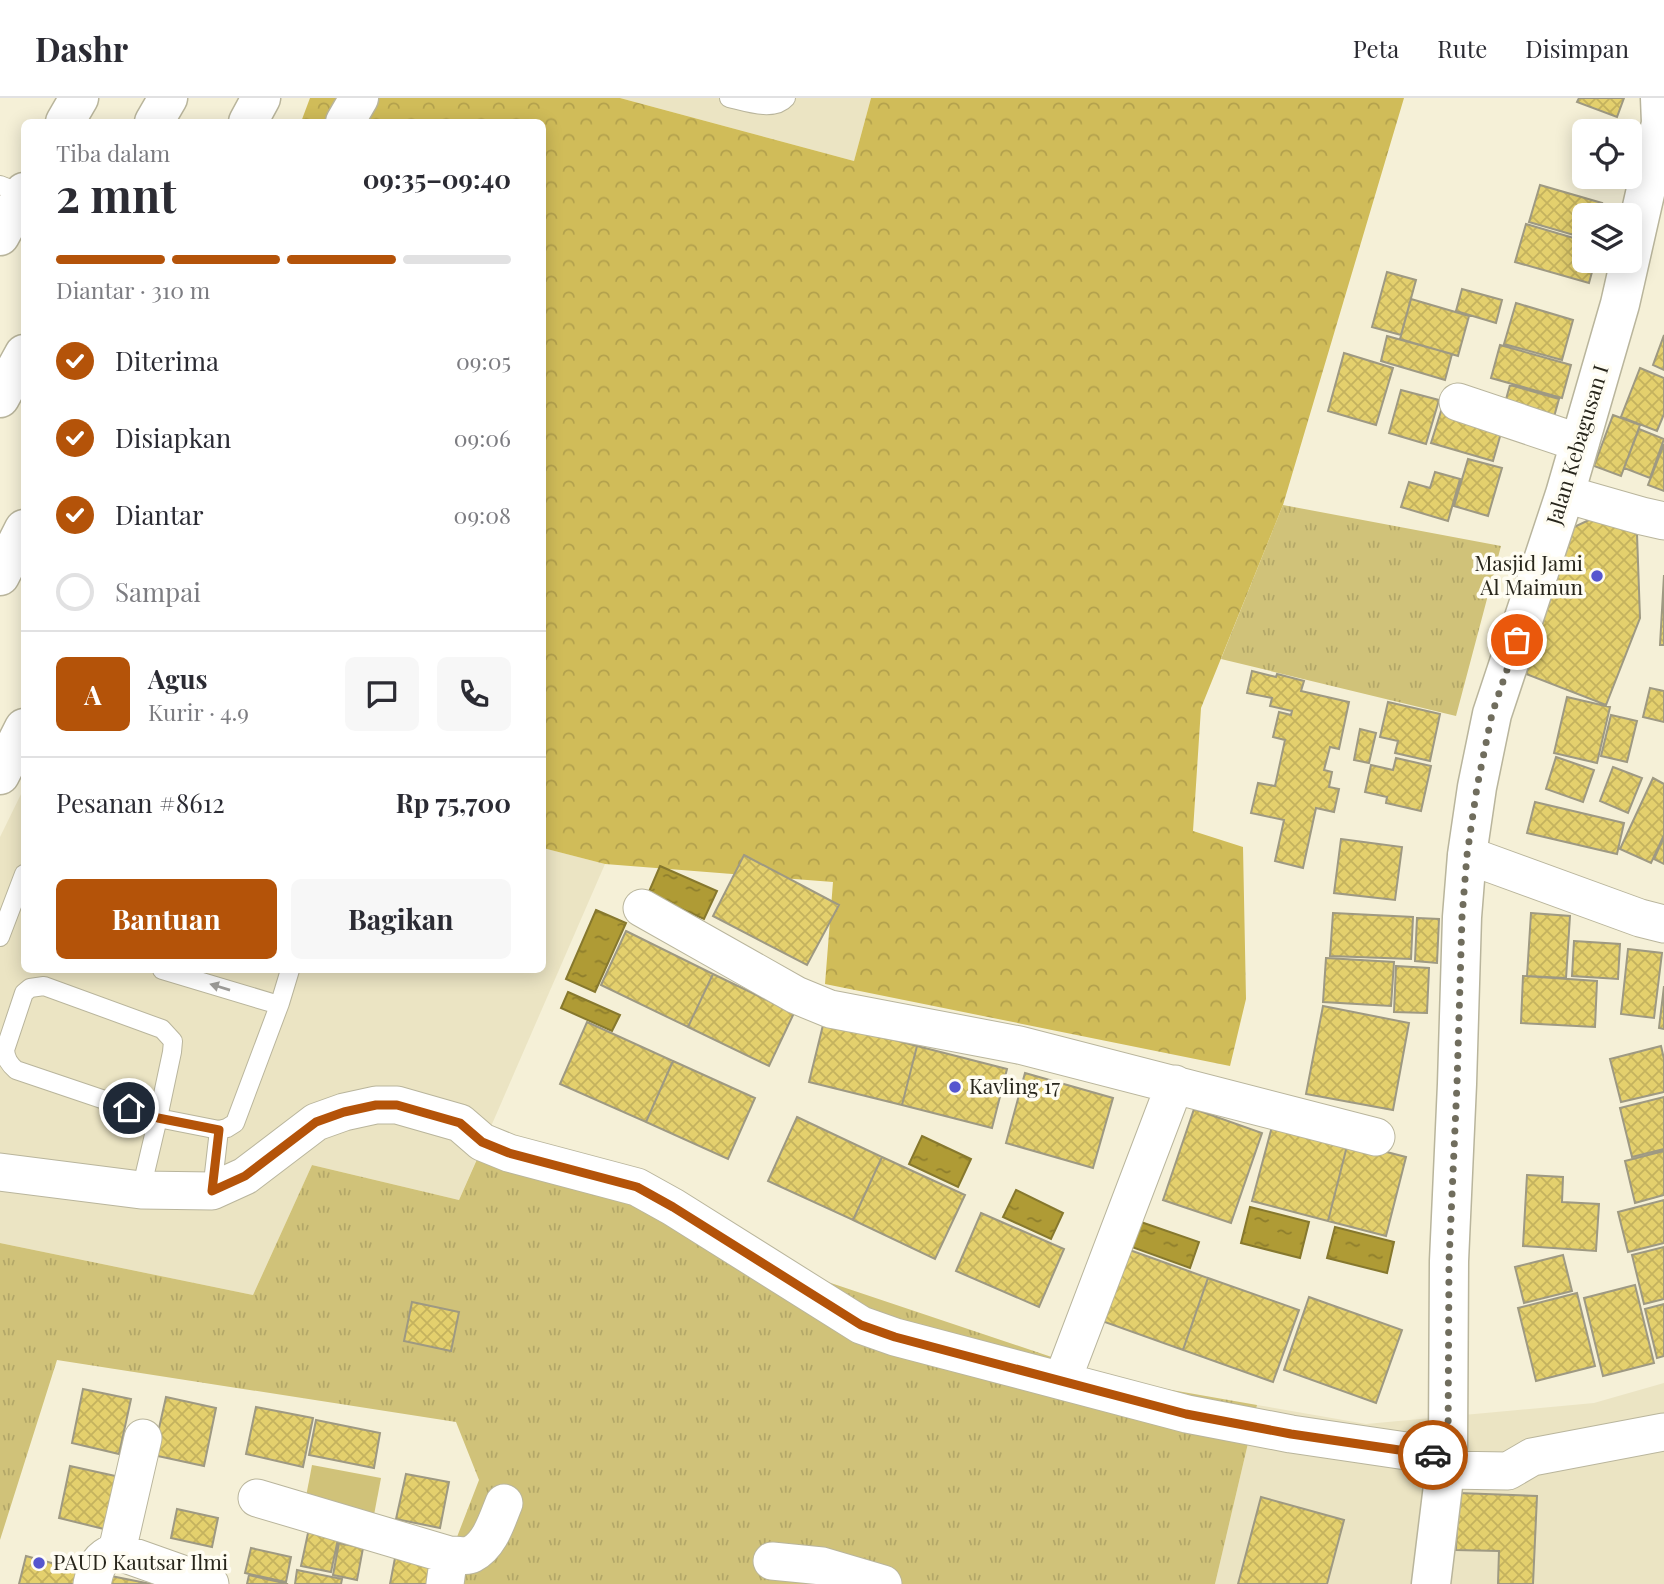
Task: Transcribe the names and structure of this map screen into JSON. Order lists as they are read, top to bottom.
{
  "streets": {
    "main road": ["Jalan Kebagusan I"]
  },
  "places": ["Masjid Jami Al Maimun", "Kavling 17", "PAUD Kautsar Ilmi"],
  "page": {
    "header": "Dashr",
    "nav": ["Peta", "Rute", "Disimpan"],
    "heading": ["2 mnt", "Tiba dalam", "09:35–09:40"],
    "panel": [
      "Agus",
      "Kurir · 4.9",
      "Pesanan #8612",
      "Rp 75,700"
    ],
    "bar": "Diantar · 310 m",
    "list": [
      ["Diterima", "09:05"],
      ["Disiapkan", "09:06"],
      ["Diantar", "09:08"],
      "Sampai"
    ],
    "round": "A",
    "buttons": ["Bantuan", "Bagikan"]
  }
}
